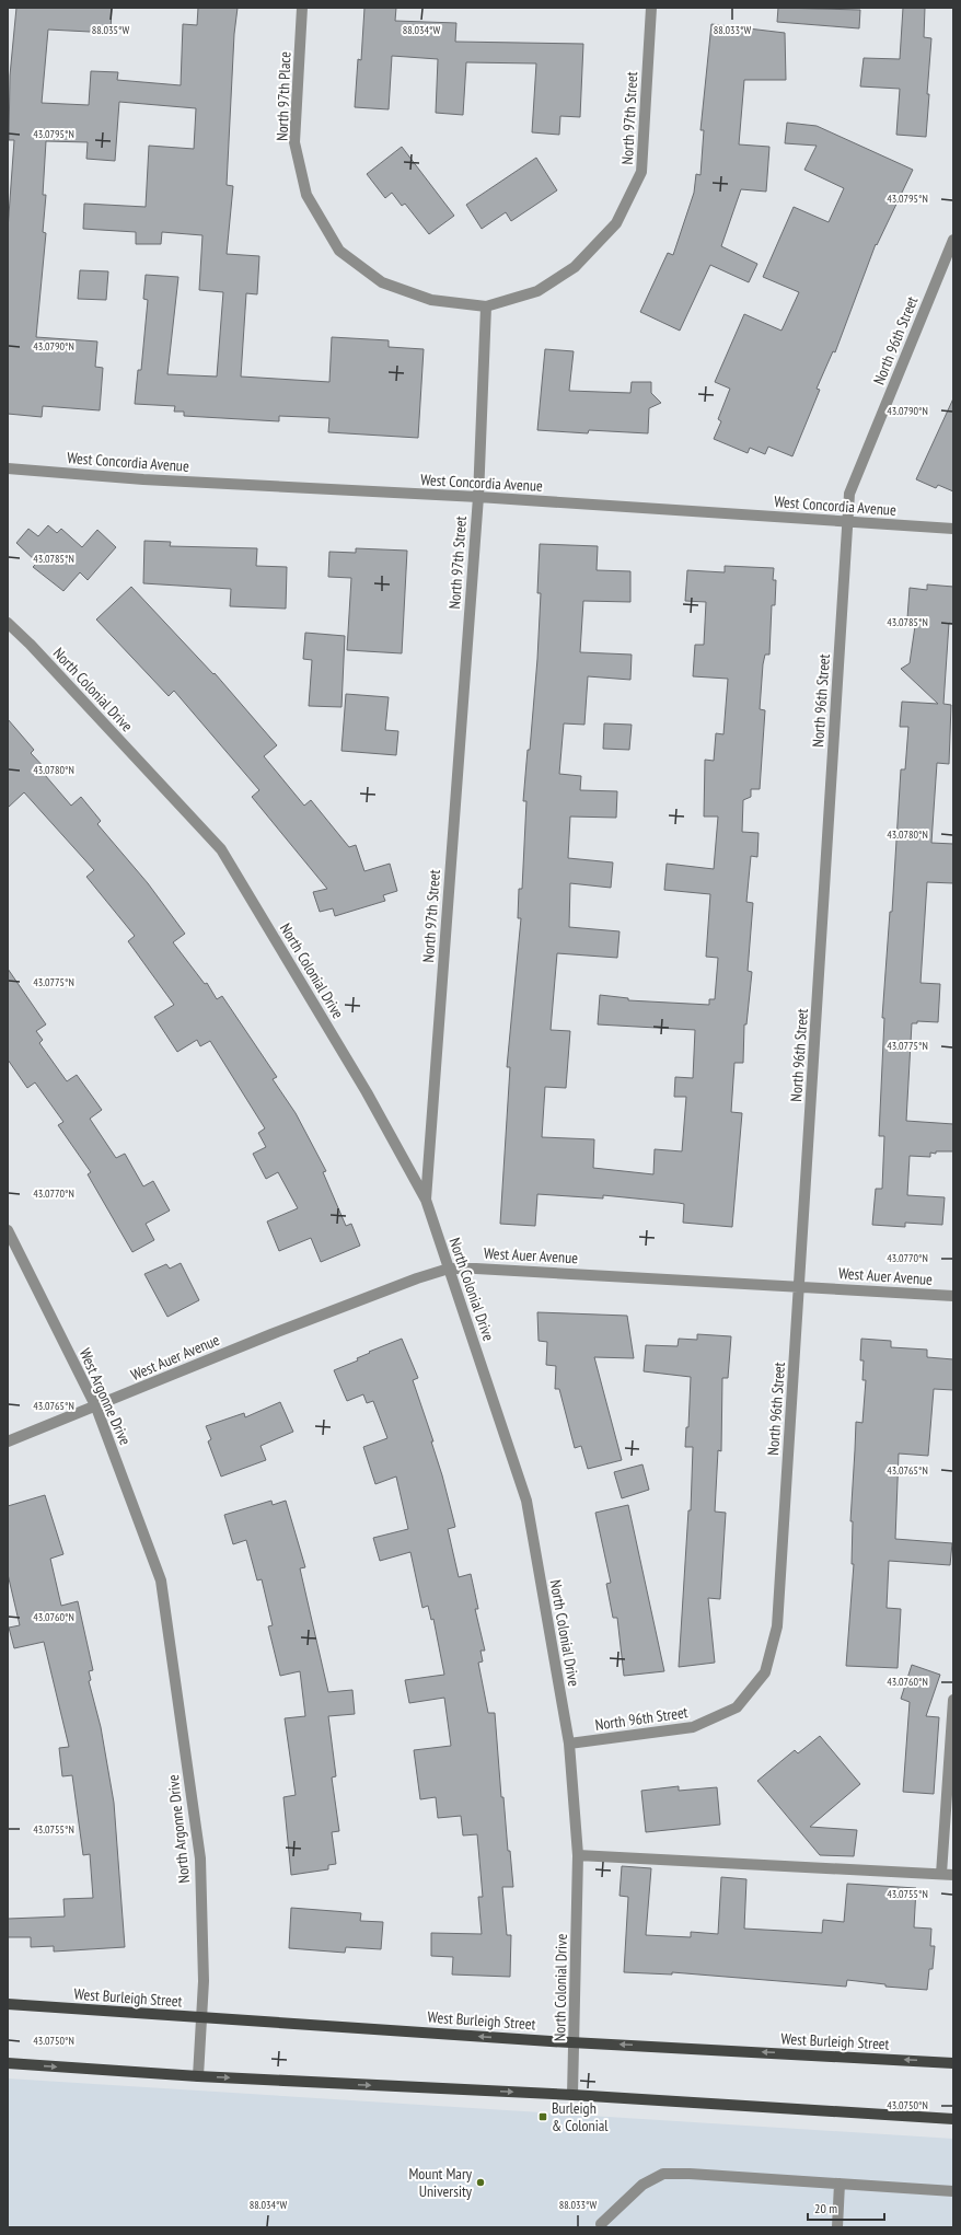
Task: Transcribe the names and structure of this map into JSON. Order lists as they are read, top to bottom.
{
  "streets": {
    "main road": ["West Burleigh Street"],
    "street": [
      "North 97th Place",
      "North 97th Street",
      "North 96th Street",
      "West Concordia Avenue",
      "North Colonial Drive",
      "West Auer Avenue",
      "West Argonne Drive",
      "North Argonne Drive"
    ]
  },
  "crossings": [
    ["North 97th Place", "North 97th Street"],
    ["North 97th Street", "West Concordia Avenue"],
    ["North 97th Street", "North Colonial Drive"],
    ["North 96th Street", "West Concordia Avenue"],
    ["North 96th Street", "North Colonial Drive"],
    ["North 96th Street", "West Auer Avenue"],
    ["North Colonial Drive", "West Auer Avenue"],
    ["North Colonial Drive", "West Burleigh Street"],
    ["West Auer Avenue", "West Argonne Drive"],
    ["West Argonne Drive", "North Argonne Drive"],
    ["North Argonne Drive", "West Burleigh Street"]
  ],
  "places": {
    "transit": ["Burleigh & Colonial"],
    "other": ["Mount Mary University"]
  },
  "scale_bar": "20 m",
  "coordinates": [
    "88.035°W",
    "88.034°W",
    "88.033°W",
    "43.0795°N",
    "43.0790°N",
    "43.0785°N",
    "43.0780°N",
    "43.0775°N",
    "43.0770°N",
    "43.0765°N",
    "43.0760°N",
    "43.0755°N",
    "43.0750°N"
  ]
}
